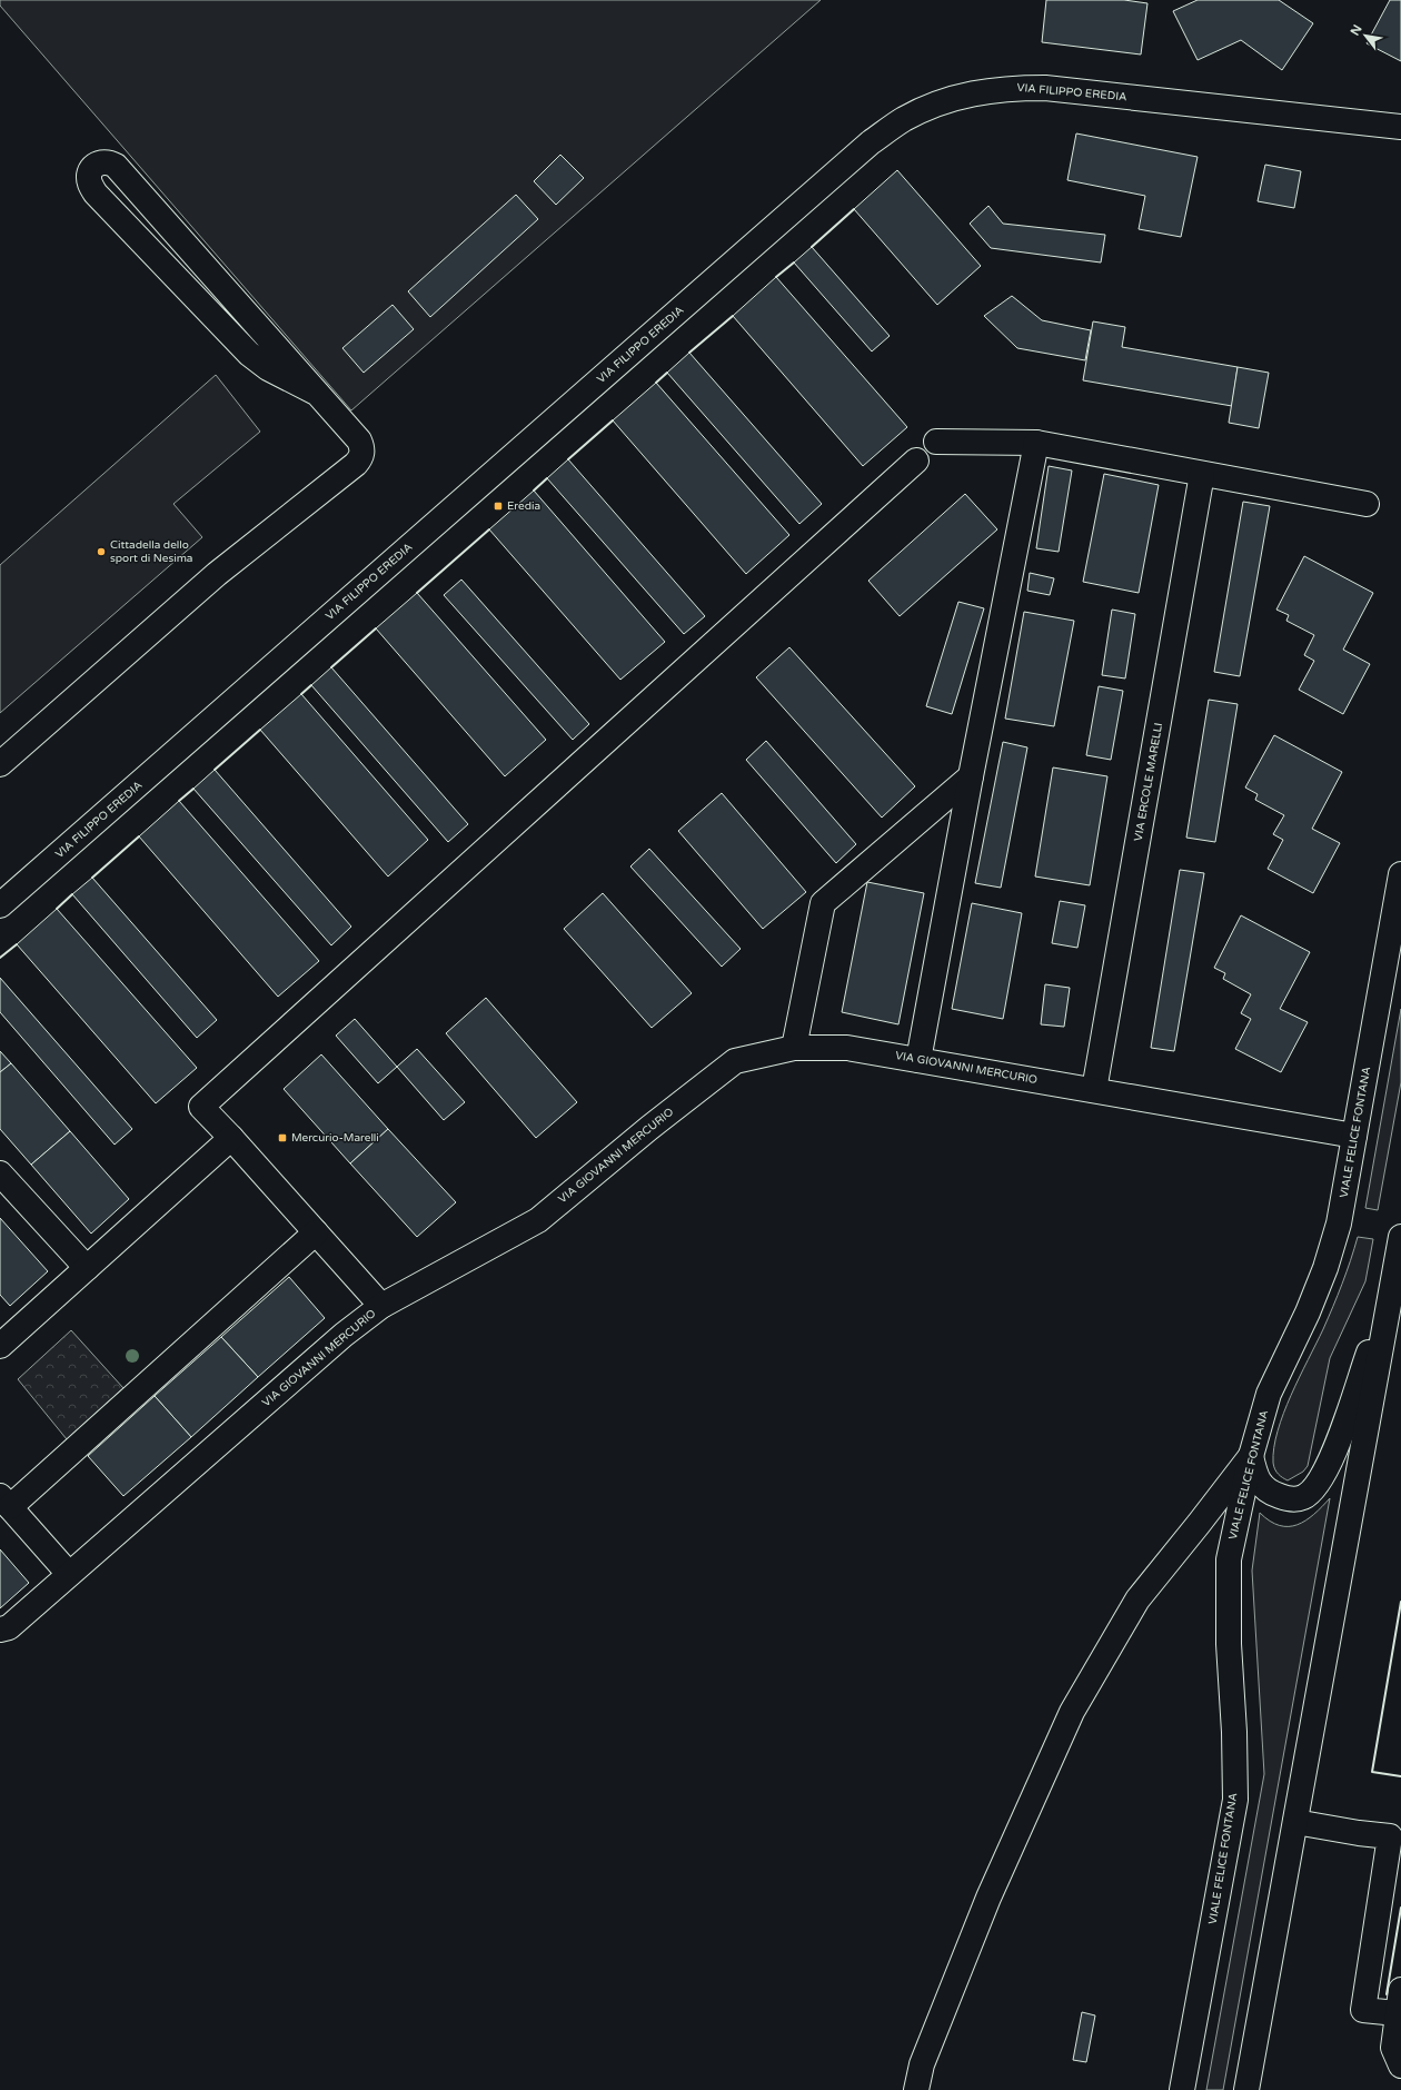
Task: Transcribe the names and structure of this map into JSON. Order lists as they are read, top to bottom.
{
  "streets": {
    "street": [
      "VIA FILIPPO EREDIA",
      "VIA ERCOLE MARELLI",
      "VIA GIOVANNI MERCURIO",
      "VIALE FELICE FONTANA"
    ]
  },
  "crossings": [
    ["VIA ERCOLE MARELLI", "VIA GIOVANNI MERCURIO"],
    ["VIA GIOVANNI MERCURIO", "VIALE FELICE FONTANA"]
  ],
  "places": {
    "transit": ["Eredia", "Mercurio-Marelli"],
    "other": ["Cittadella dello sport di Nesima"]
  },
  "north": "top left"
}
